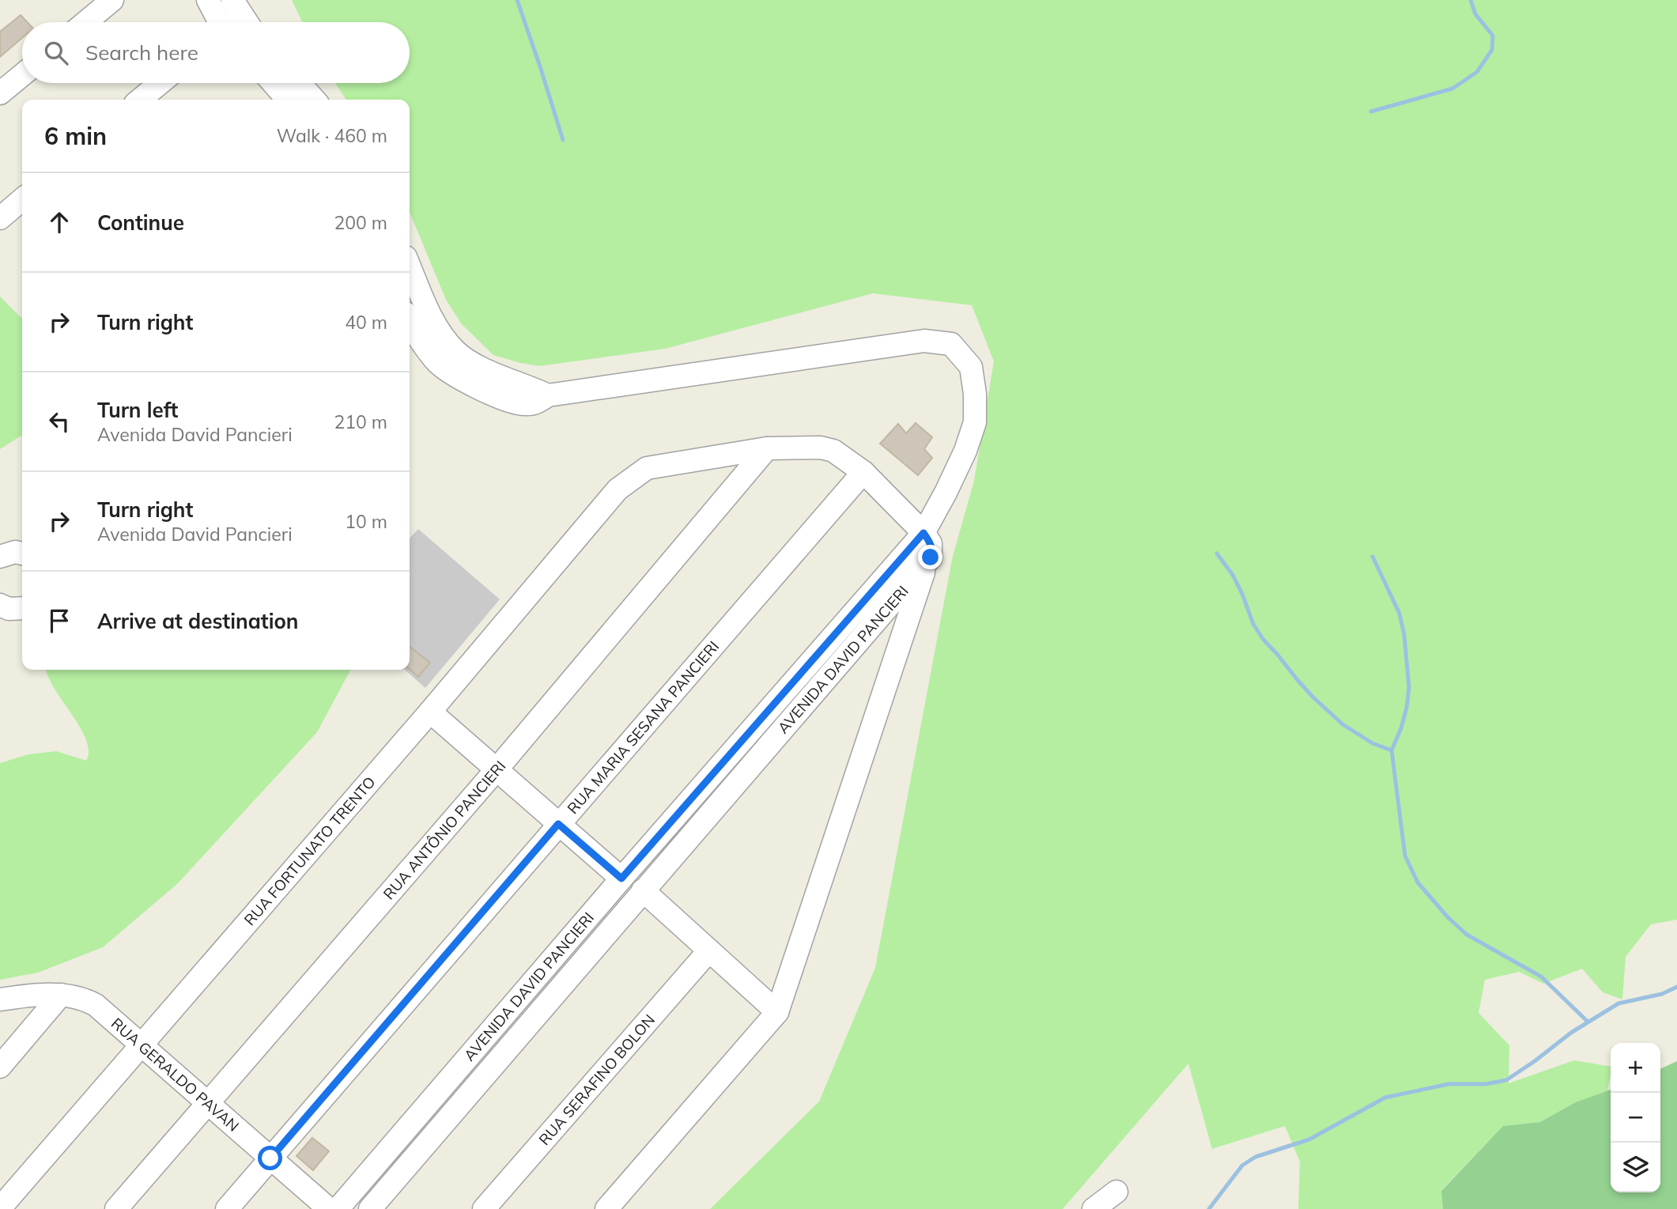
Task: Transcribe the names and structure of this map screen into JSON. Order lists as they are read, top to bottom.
{
  "streets": {
    "street": [
      "AVENIDA DAVID PANCIERI",
      "RUA MARIA SESANA PANCIERI",
      "RUA ANTÔNIO PANCIERI",
      "RUA FORTUNATO TRENTO",
      "RUA GERALDO PAVAN",
      "RUA SERAFINO BOLON"
    ]
  },
  "crossings": [
    ["AVENIDA DAVID PANCIERI", "RUA FORTUNATO TRENTO"],
    ["RUA MARIA SESANA PANCIERI", "RUA FORTUNATO TRENTO"],
    ["RUA MARIA SESANA PANCIERI", "RUA GERALDO PAVAN"],
    ["RUA ANTÔNIO PANCIERI", "RUA FORTUNATO TRENTO"],
    ["RUA ANTÔNIO PANCIERI", "RUA GERALDO PAVAN"],
    ["RUA FORTUNATO TRENTO", "RUA GERALDO PAVAN"]
  ],
  "page": {
    "search": "Search here",
    "heading": ["6 min", "Walk · 460 m"],
    "list": [
      ["Continue", "200 m"],
      ["Turn right", "40 m"],
      ["Turn left", "Avenida David Pancieri", "210 m"],
      ["Turn right", "Avenida David Pancieri", "10 m"],
      "Arrive at destination"
    ],
    "map_buttons": ["+", "−"]
  }
}
